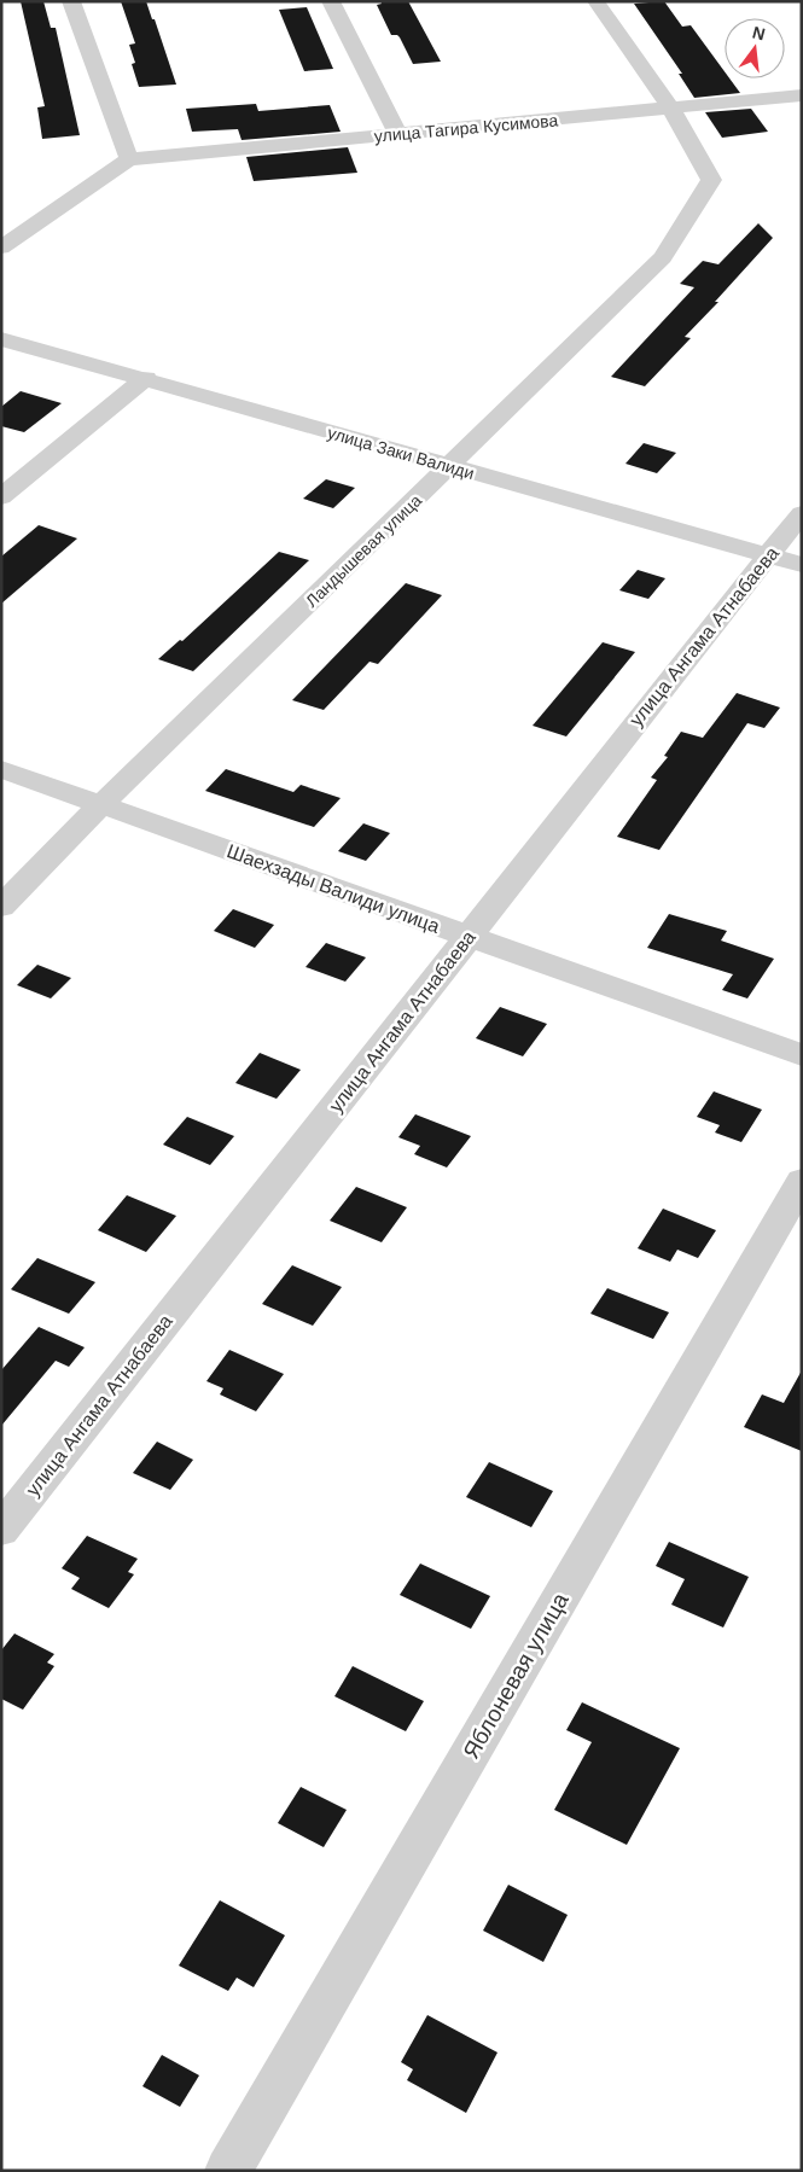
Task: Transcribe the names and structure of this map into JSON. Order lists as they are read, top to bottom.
{
  "streets": {
    "street": [
      "улица Тагира Кусимова",
      "улица Заки Валиди",
      "Ландышевая улица",
      "улица Ангама Атнабаева",
      "Шаехзады Валиди улица",
      "Яблоневая улица"
    ]
  },
  "crossings": [
    ["улица Тагира Кусимова", "Ландышевая улица"],
    ["улица Заки Валиди", "Ландышевая улица"],
    ["улица Заки Валиди", "улица Ангама Атнабаева"],
    ["Ландышевая улица", "Шаехзады Валиди улица"],
    ["улица Ангама Атнабаева", "Шаехзады Валиди улица"]
  ],
  "north": "top"
}
